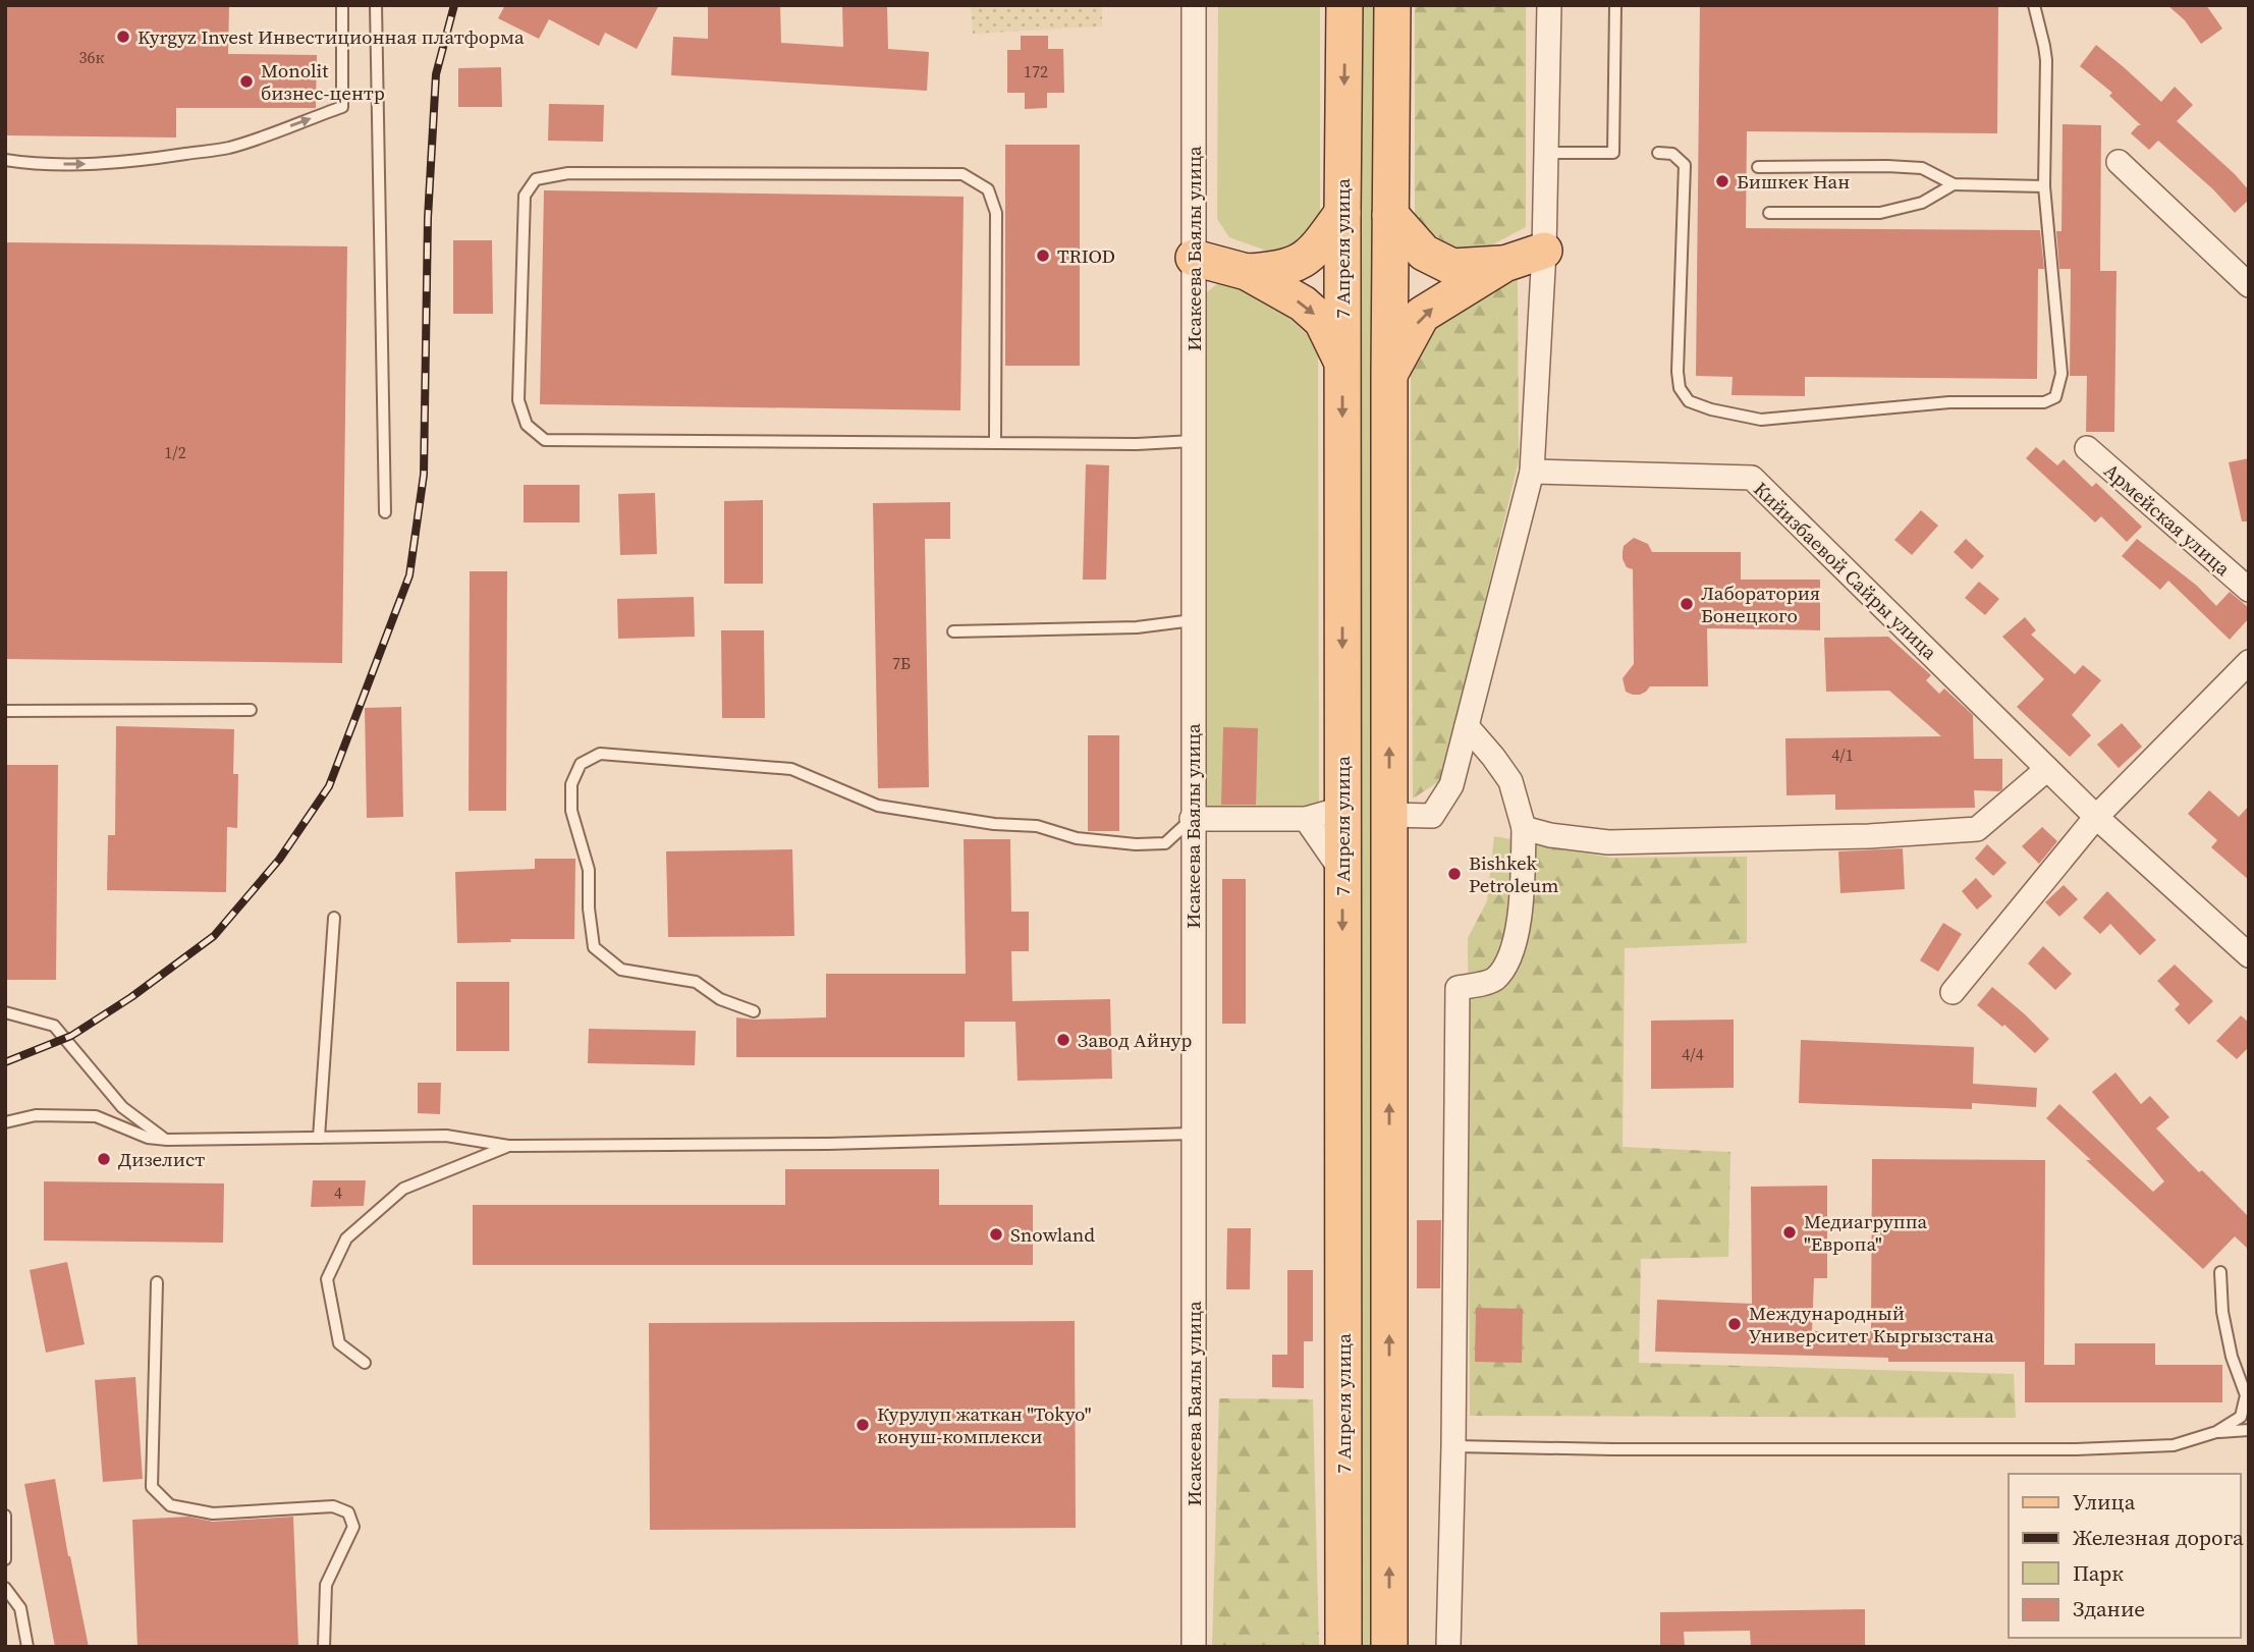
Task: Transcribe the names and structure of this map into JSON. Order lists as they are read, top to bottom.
{
  "streets": {
    "main road": ["7 Апреля улица"],
    "street": ["Исакеева Баялы улица", "Армейская улица", "Кийизбаевой Сайры улица"]
  },
  "places": [
    "Kyrgyz Invest Инвестиционная платформа",
    "Monolit бизнес-центр",
    "Бишкек Нан",
    "TRIOD",
    "Лаборатория Бонецкого",
    "Bishkek Petroleum",
    "Завод Айнур",
    "Дизелист",
    "Медиагруппа \"Европа\"",
    "Snowland",
    "Международный Университет Кыргызстана",
    "Курулуп жаткан \"Tokyo\" конуш-комплекси"
  ],
  "house_numbers": [
    "36к",
    "172",
    "1/2",
    "7Б",
    "4/1",
    "4/4",
    "4"
  ],
  "legend": [
    "Улица",
    "Железная дорога",
    "Парк",
    "Здание"
  ]
}
